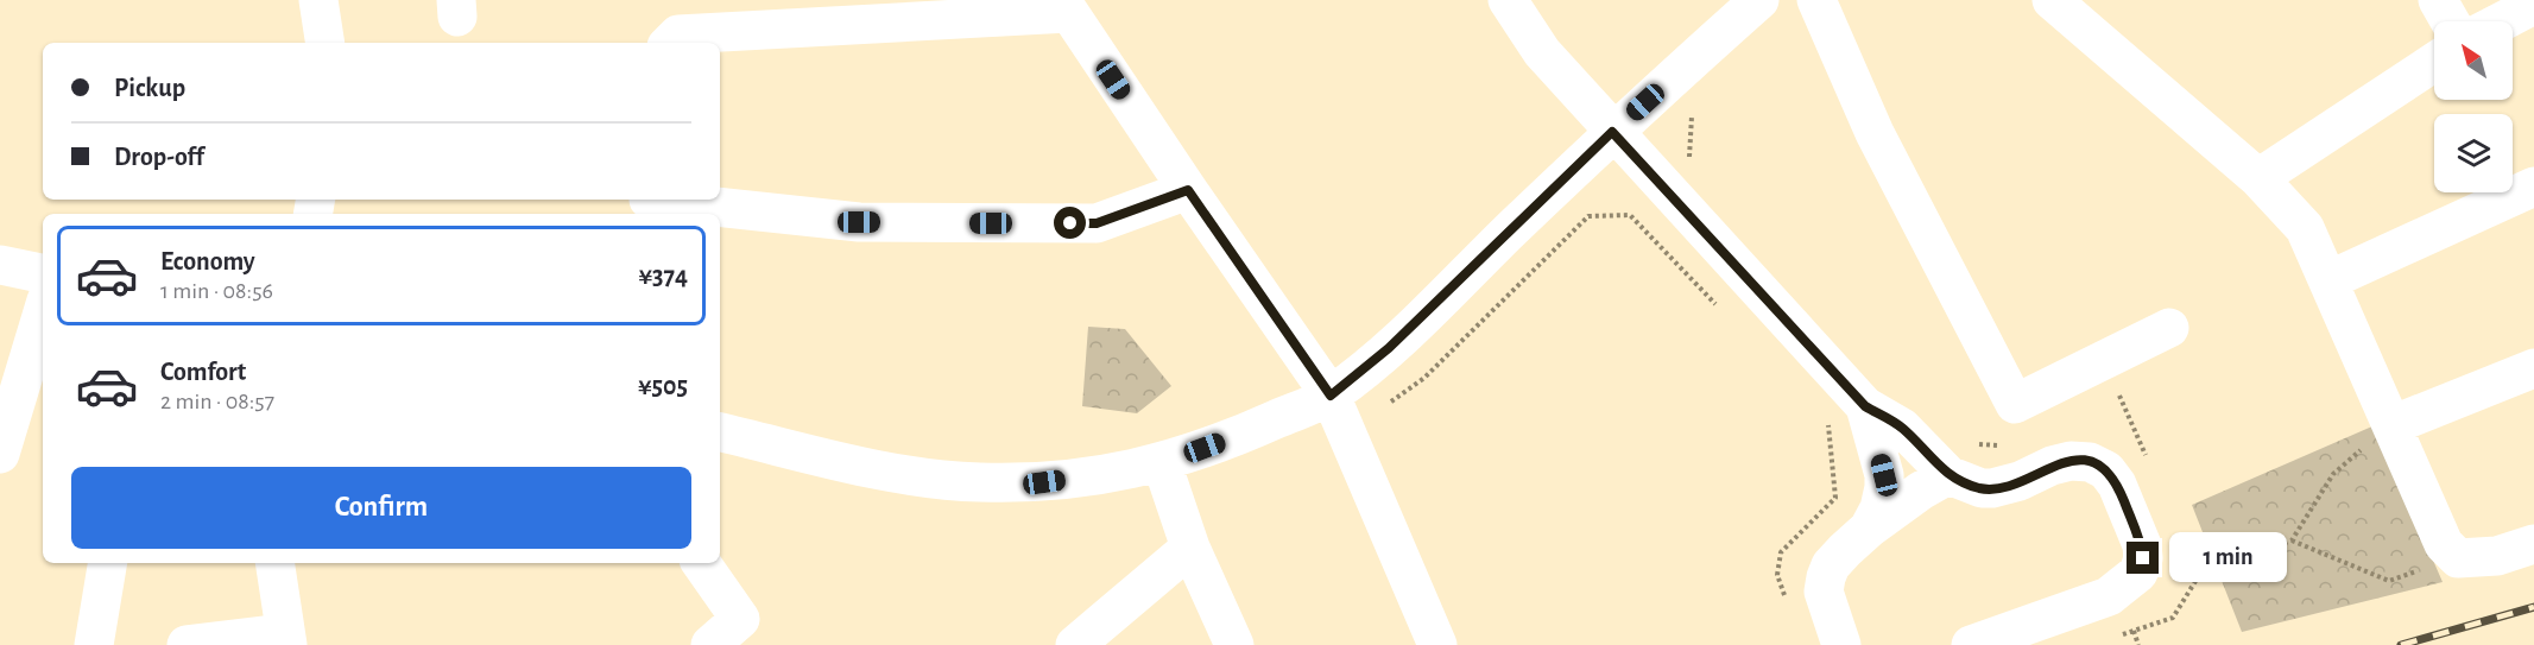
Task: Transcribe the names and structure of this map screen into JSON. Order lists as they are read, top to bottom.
{
  "north": "top left",
  "page": {
    "banner": ["Pickup", "Drop-off"],
    "list": [
      {
        "name": "Economy",
        "note": "1 min · 08:56",
        "value": "¥374"
      },
      {
        "name": "Comfort",
        "note": "2 min · 08:57",
        "value": "¥505"
      }
    ],
    "buttons": "Confirm",
    "bubble": "1 min"
  }
}
